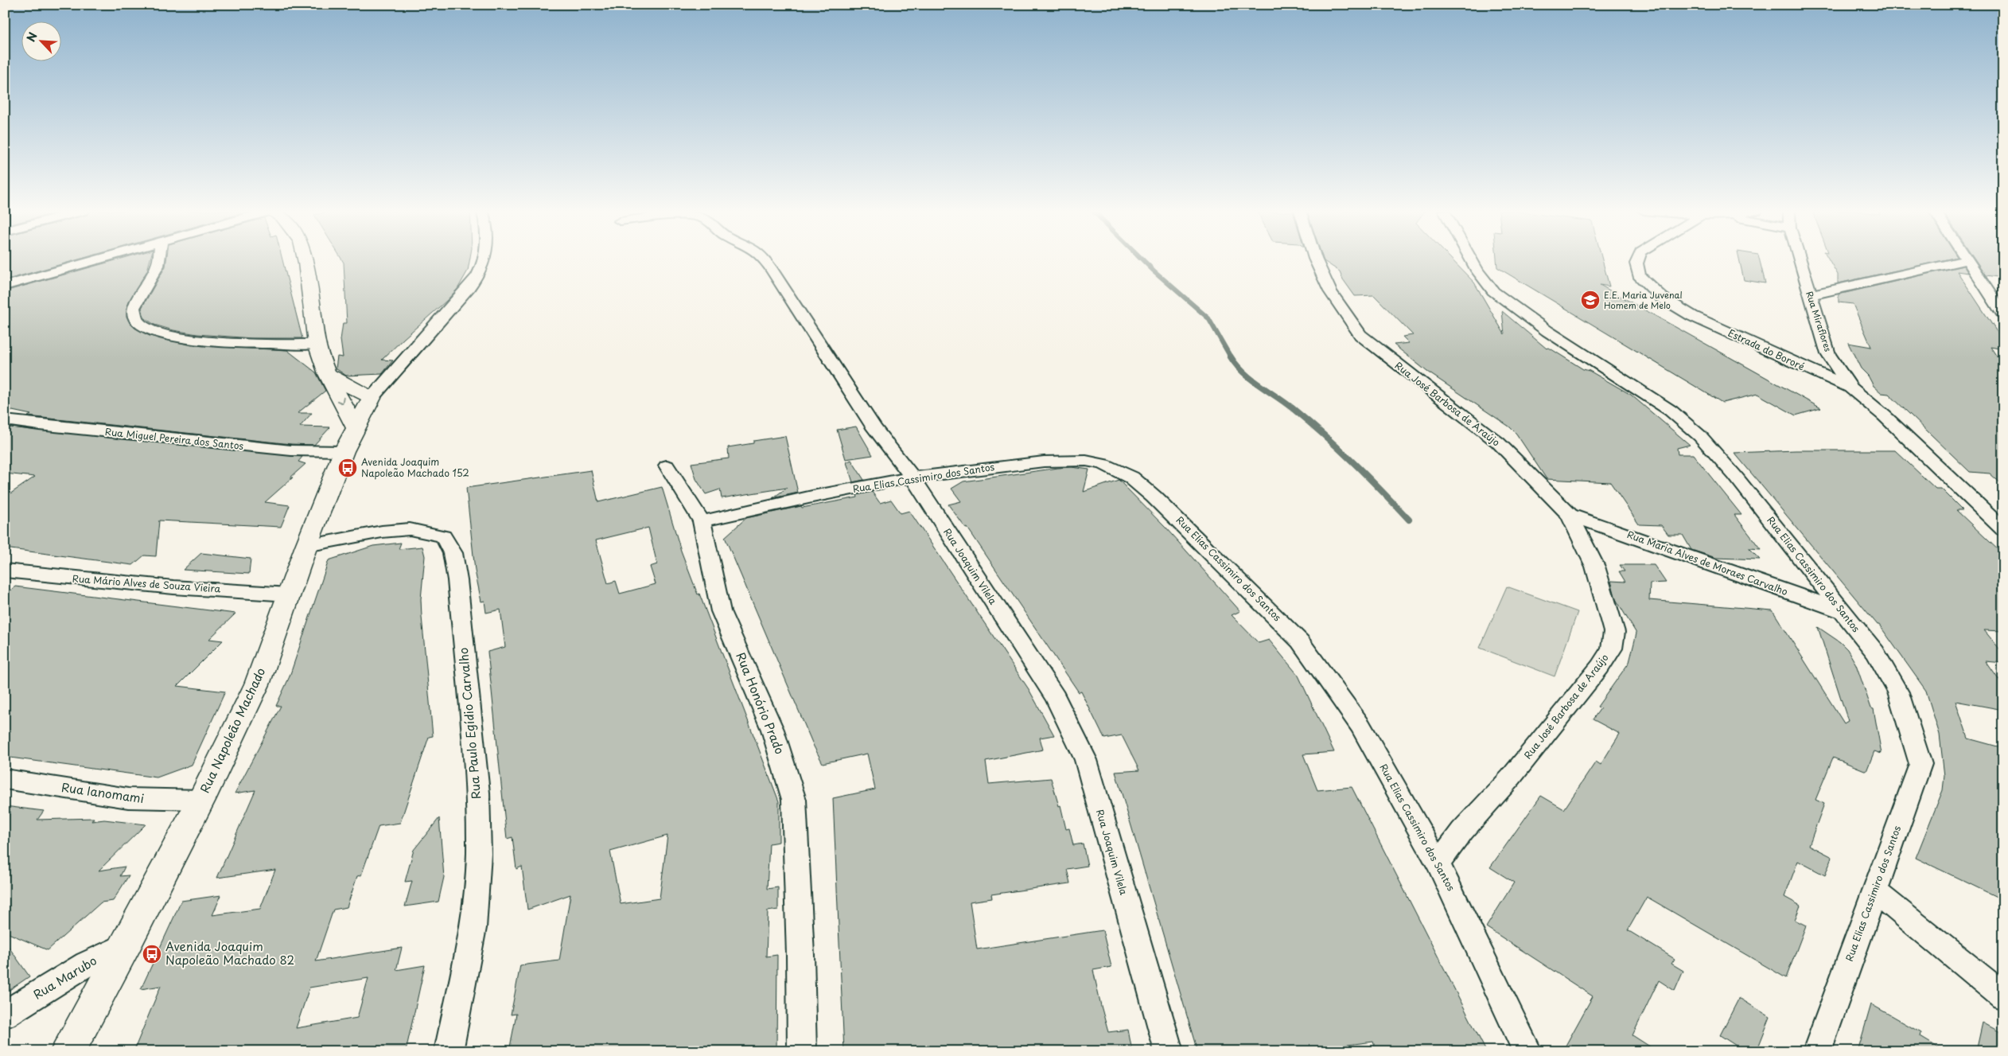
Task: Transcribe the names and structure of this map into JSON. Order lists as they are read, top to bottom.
{
  "streets": {
    "main road": ["Rua Napoleão Machado"],
    "street": [
      "Rua Miraflores",
      "Estrada do Bororé",
      "Rua José Barbosa de Araújo",
      "Rua Miguel Pereira dos Santos",
      "Rua Elias Cassimiro dos Santos",
      "Rua Maria Alves de Moraes Carvalho",
      "Rua Joaquim Vilela",
      "Rua Mário Alves de Souza Vieira",
      "Rua Honório Prado",
      "Rua Paulo Egídio Carvalho",
      "Rua Ianomami",
      "Rua Marubo"
    ]
  },
  "crossings": [
    ["Rua Miraflores", "Estrada do Bororé"],
    ["Rua José Barbosa de Araújo", "Rua Elias Cassimiro dos Santos"],
    ["Rua José Barbosa de Araújo", "Rua Maria Alves de Moraes Carvalho"],
    ["Rua Miguel Pereira dos Santos", "Rua Napoleão Machado"],
    ["Rua Elias Cassimiro dos Santos", "Rua Maria Alves de Moraes Carvalho"],
    ["Rua Elias Cassimiro dos Santos", "Rua Joaquim Vilela"],
    ["Rua Elias Cassimiro dos Santos", "Rua Honório Prado"],
    ["Rua Mário Alves de Souza Vieira", "Rua Napoleão Machado"],
    ["Rua Paulo Egídio Carvalho", "Rua Napoleão Machado"],
    ["Rua Napoleão Machado", "Rua Ianomami"],
    ["Rua Napoleão Machado", "Rua Marubo"]
  ],
  "places": {
    "school or university": ["E.E. Maria Juvenal Homem de Melo"],
    "bus stop": ["Avenida Joaquim Napoleão Machado 152", "Avenida Joaquim Napoleão Machado 82"]
  },
  "north": "top left"
}
